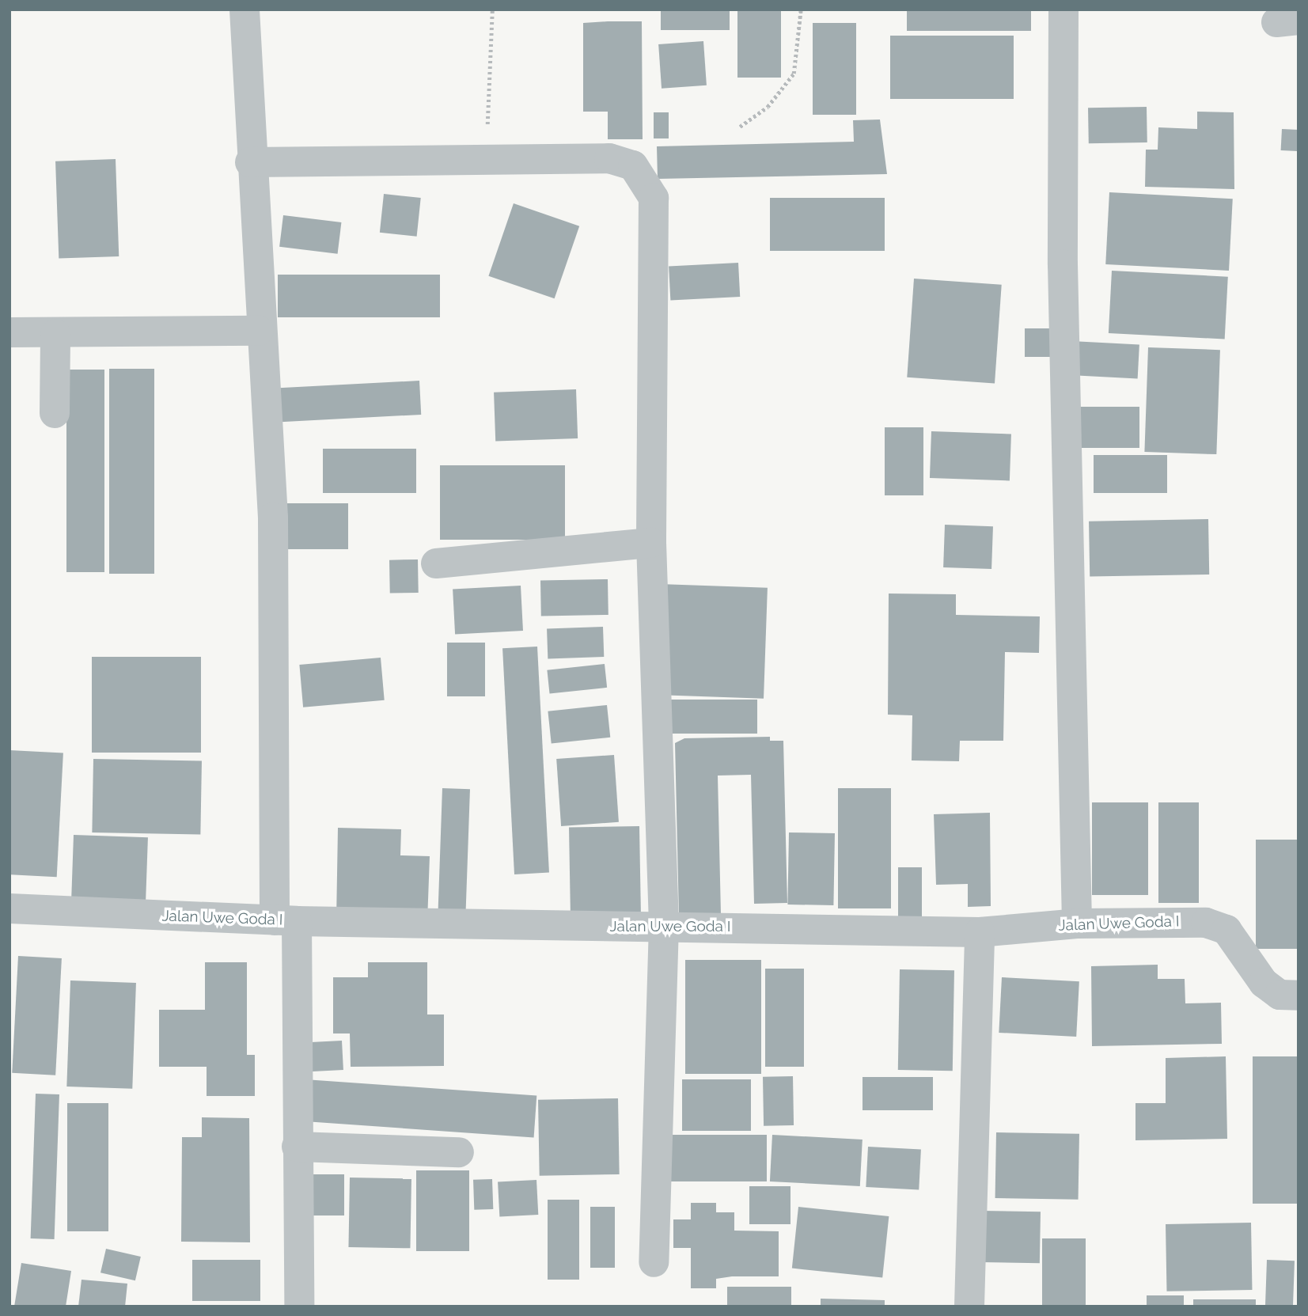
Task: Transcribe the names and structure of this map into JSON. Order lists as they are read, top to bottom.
{
  "streets": {
    "street": ["Jalan Uwe Goda I"]
  }
}
